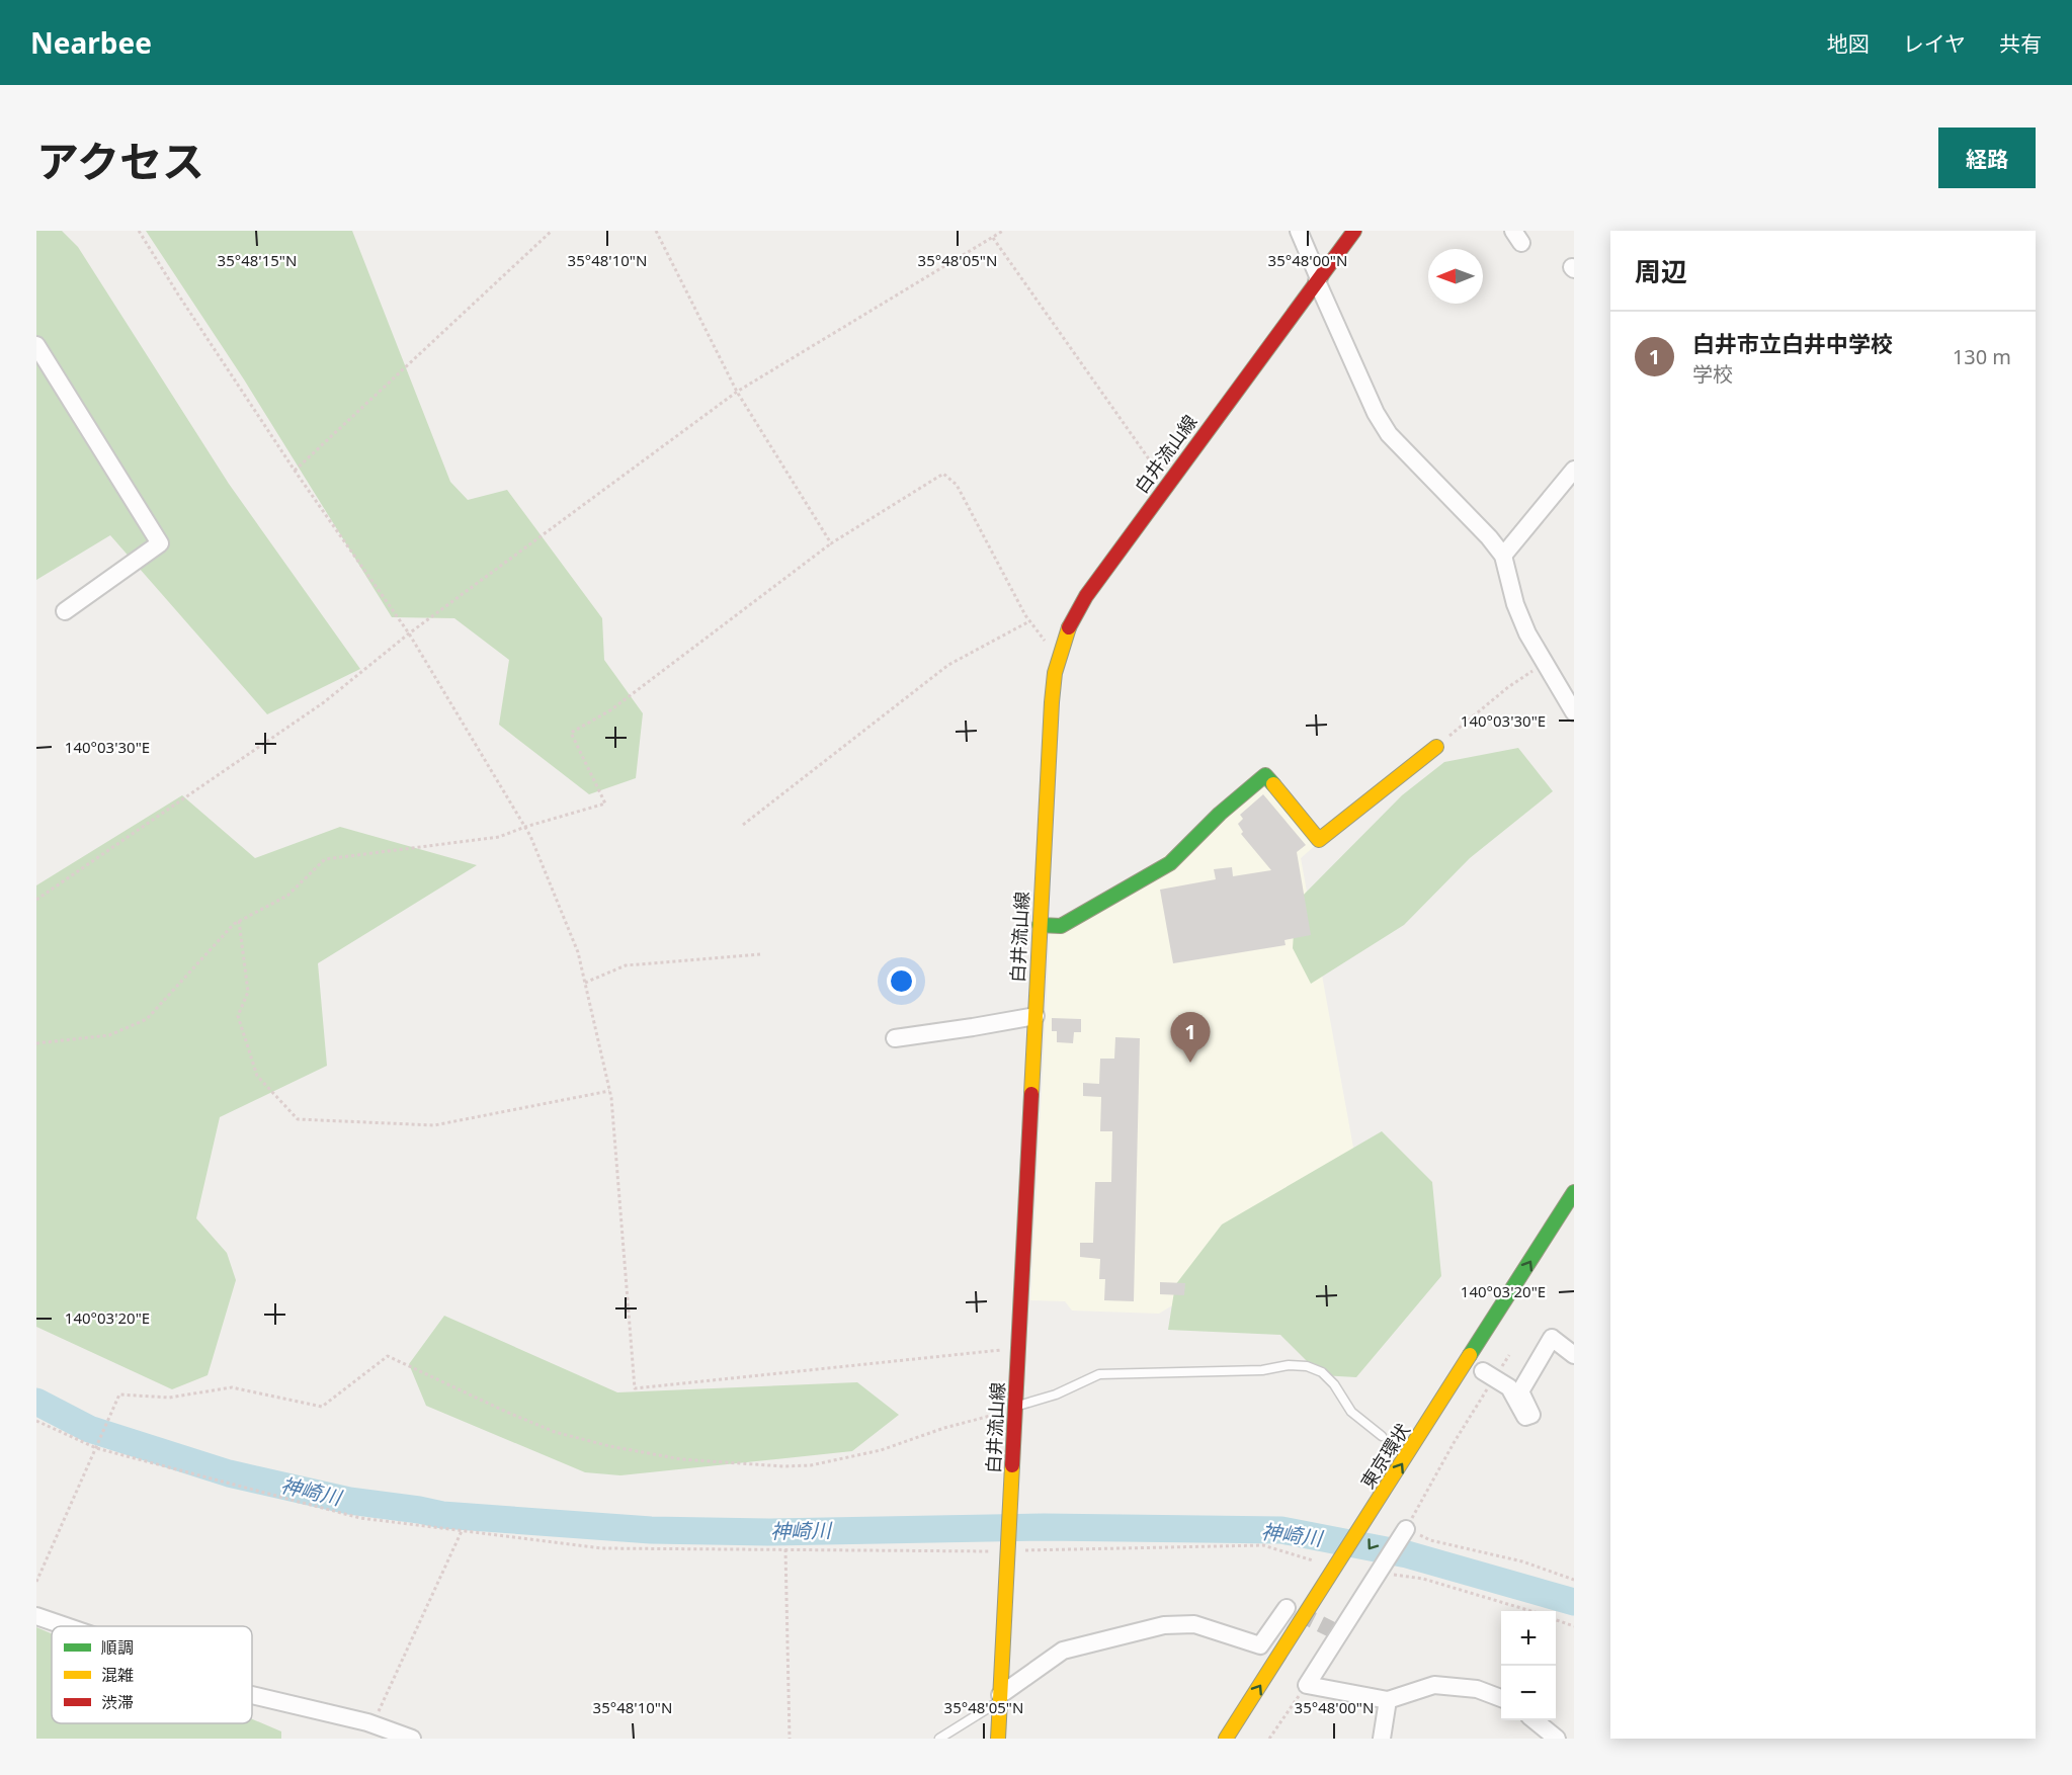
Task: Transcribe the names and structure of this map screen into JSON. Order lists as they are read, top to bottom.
{
  "streets": {
    "main road": ["白井流山線", "東京環状"]
  },
  "one_way": ["東京環状"],
  "water": ["神崎川"],
  "legend": ["順調", "混雑", "渋滞"],
  "north": "left",
  "page": {
    "header": "Nearbee",
    "nav": ["地図", "レイヤ", "共有"],
    "title": "アクセス",
    "buttons": "経路",
    "heading": "周辺",
    "list": [
      {
        "mark": "1",
        "name": "白井市立白井中学校",
        "note": "学校",
        "value": "130 m"
      }
    ],
    "pins": "1",
    "map_buttons": ["+", "−"]
  },
  "coordinates": [
    "35°48'15\"N",
    "35°48'10\"N",
    "35°48'05\"N",
    "35°48'00\"N",
    "140°03'30\"E",
    "140°03'20\"E"
  ]
}
